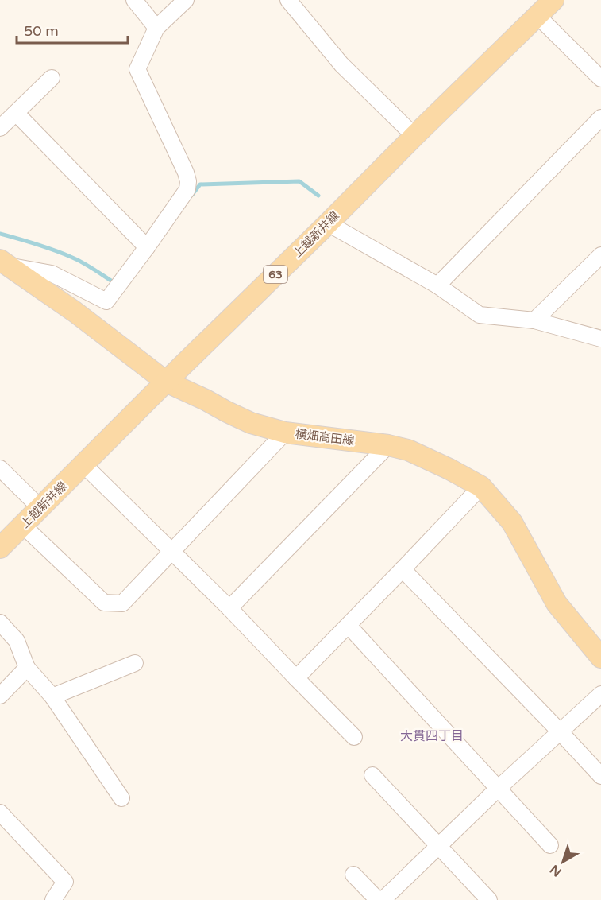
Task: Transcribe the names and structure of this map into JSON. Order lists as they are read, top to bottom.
{
  "streets": {
    "main road": ["上越新井線", "63", "横畑高田線"]
  },
  "crossings": [
    ["上越新井線", "横畑高田線"]
  ],
  "districts": ["大貫四丁目"],
  "scale_bar": "50 m",
  "north": "bottom left"
}
